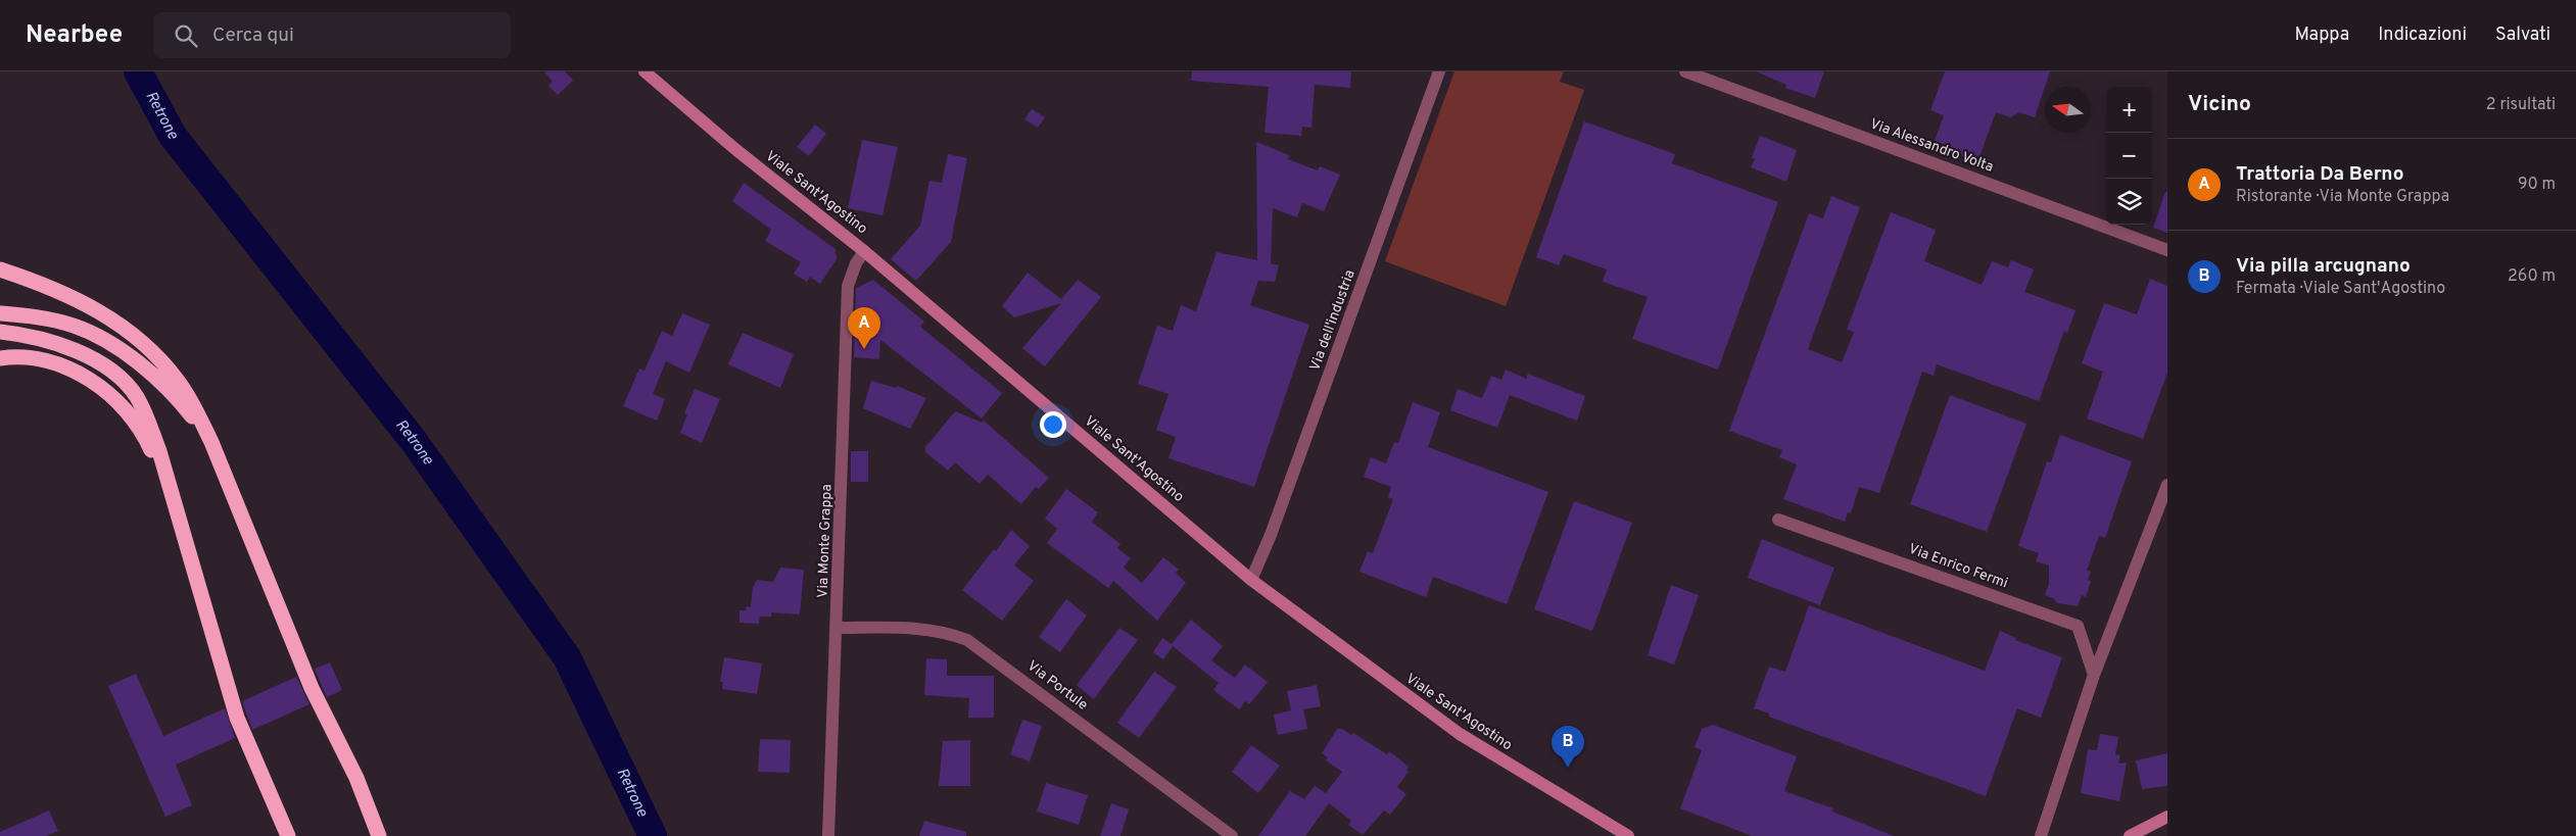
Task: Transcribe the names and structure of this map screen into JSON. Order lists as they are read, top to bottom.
{
  "streets": {
    "main road": ["Viale Sant'Agostino"],
    "street": [
      "Via Alessandro Volta",
      "Via dell'industria",
      "Via Monte Grappa",
      "Via Enrico Fermi",
      "Via Portule"
    ]
  },
  "crossings": [
    ["Viale Sant'Agostino", "Via dell'industria"],
    ["Viale Sant'Agostino", "Via Monte Grappa"],
    ["Via Monte Grappa", "Via Portule"]
  ],
  "water": ["Retrone"],
  "north": "left",
  "page": {
    "header": "Nearbee",
    "search": "Cerca qui",
    "nav": ["Mappa", "Indicazioni", "Salvati"],
    "heading": ["Vicino", "2 risultati"],
    "map_buttons": ["+", "−"],
    "list": [
      {
        "mark": "A",
        "name": "Trattoria Da Berno",
        "note": "Ristorante · Via Monte Grappa",
        "value": "90 m"
      },
      {
        "mark": "B",
        "name": "Via pilla arcugnano",
        "note": "Fermata · Viale Sant'Agostino",
        "value": "260 m"
      }
    ],
    "pins": ["A", "B"]
  }
}
